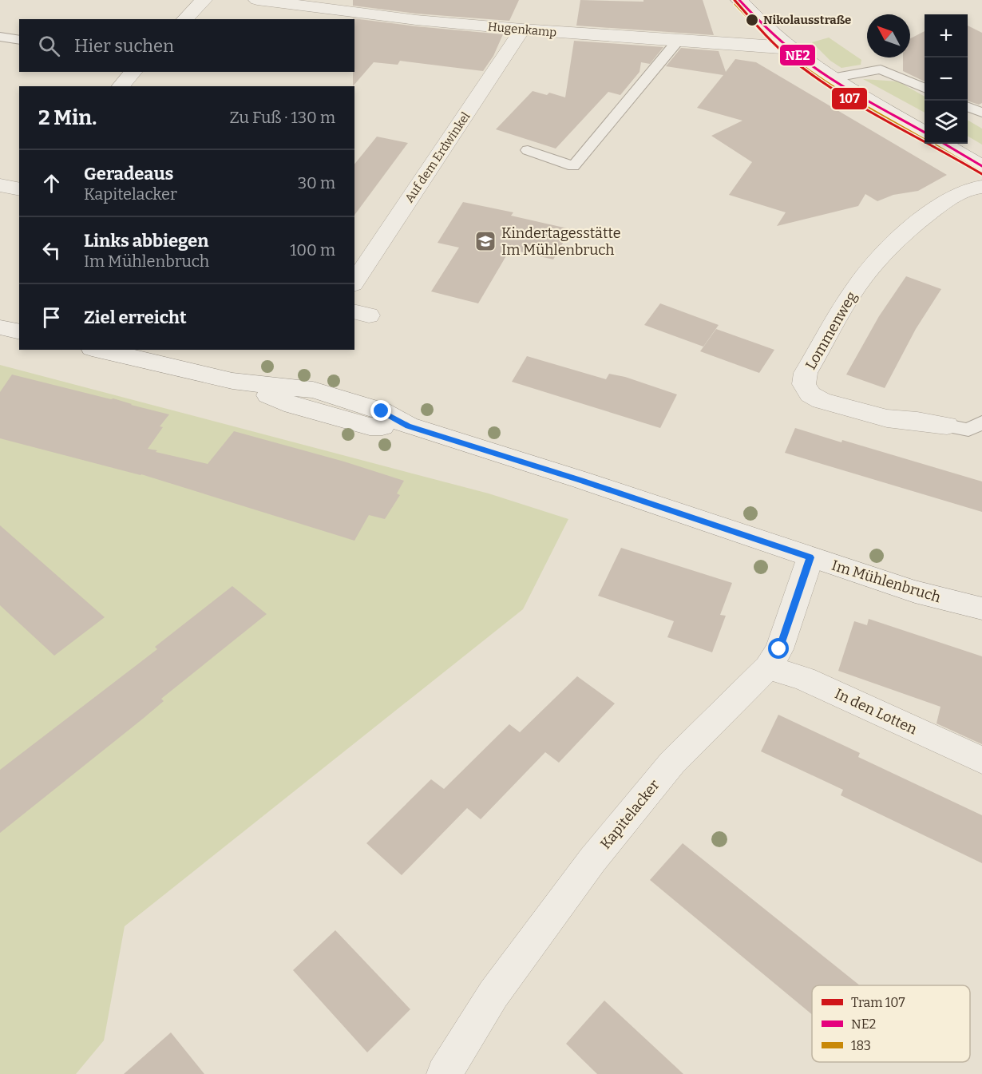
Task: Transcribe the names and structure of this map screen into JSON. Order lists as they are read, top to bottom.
{
  "streets": {
    "street": [
      "Hugenkamp",
      "Auf dem Erdwinkel",
      "Lommenweg",
      "Im Mühlenbruch",
      "In den Lotten",
      "Kapitelacker"
    ]
  },
  "crossings": [
    ["Hugenkamp", "Auf dem Erdwinkel"],
    ["Im Mühlenbruch", "Kapitelacker"],
    ["In den Lotten", "Kapitelacker"]
  ],
  "places": {
    "other": ["Nikolausstraße"],
    "school or university": ["Kindertagesstätte Im Mühlenbruch"]
  },
  "lines": ["tram line 107", "transit line NE2", "transit line 183"],
  "legend": ["Tram 107", "NE2", "183"],
  "north": "top left",
  "page": {
    "map_buttons": ["+", "−"],
    "search": "Hier suchen",
    "heading": ["2 Min.", "Zu Fuß · 130 m"],
    "list": [
      ["Geradeaus", "Kapitelacker", "30 m"],
      ["Links abbiegen", "Im Mühlenbruch", "100 m"],
      "Ziel erreicht"
    ]
  }
}
